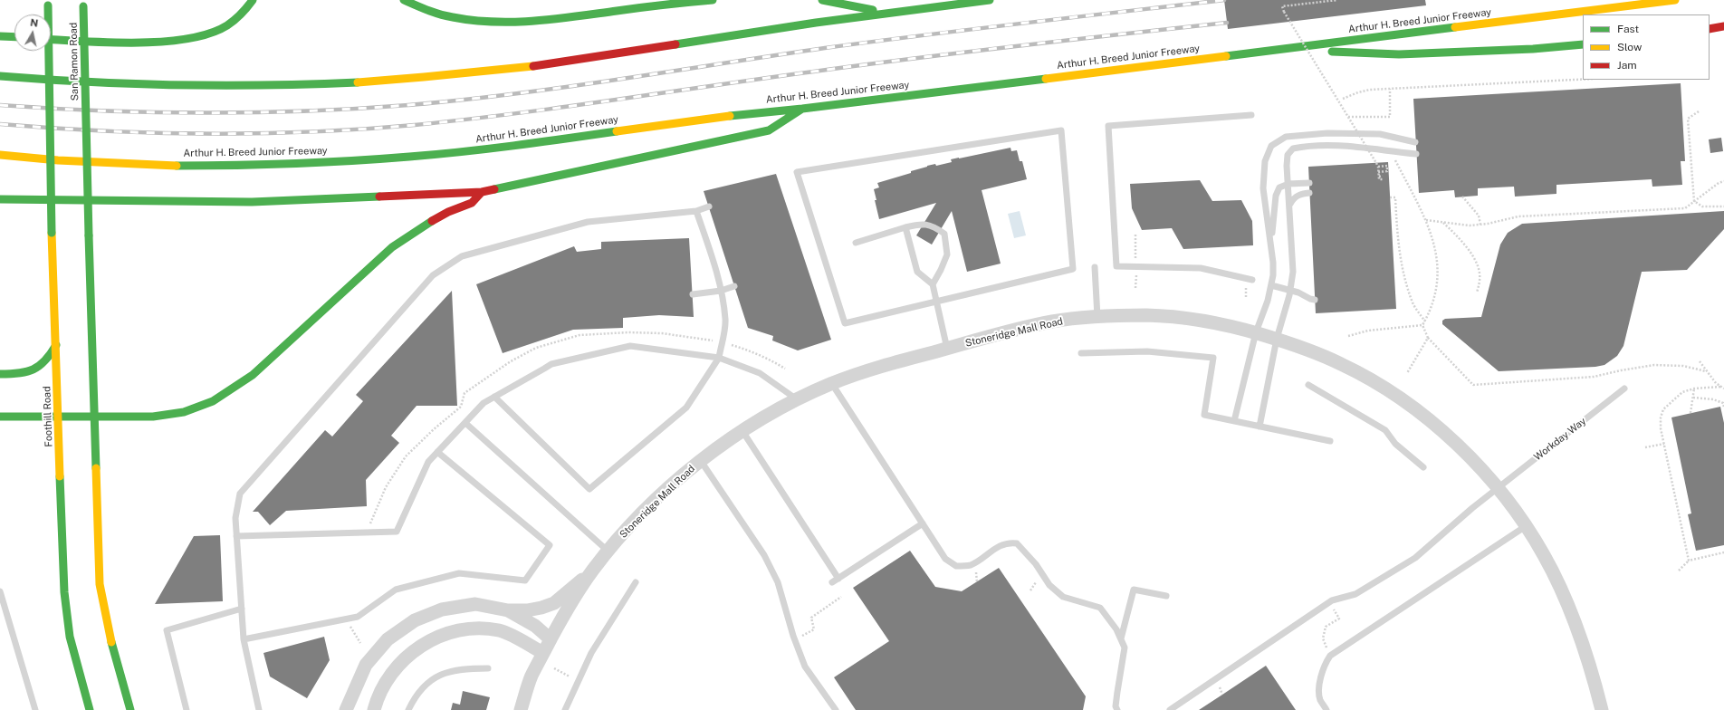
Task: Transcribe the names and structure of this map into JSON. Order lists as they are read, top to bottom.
{
  "streets": {
    "main road": ["Arthur H. Breed Junior Freeway", "San Ramon Road", "Foothill Road"],
    "street": ["Stoneridge Mall Road"],
    "lane": ["Workday Way"]
  },
  "crossings": [
    ["Stoneridge Mall Road", "Workday Way"]
  ],
  "legend": ["Fast", "Slow", "Jam"],
  "north": "top"
}
